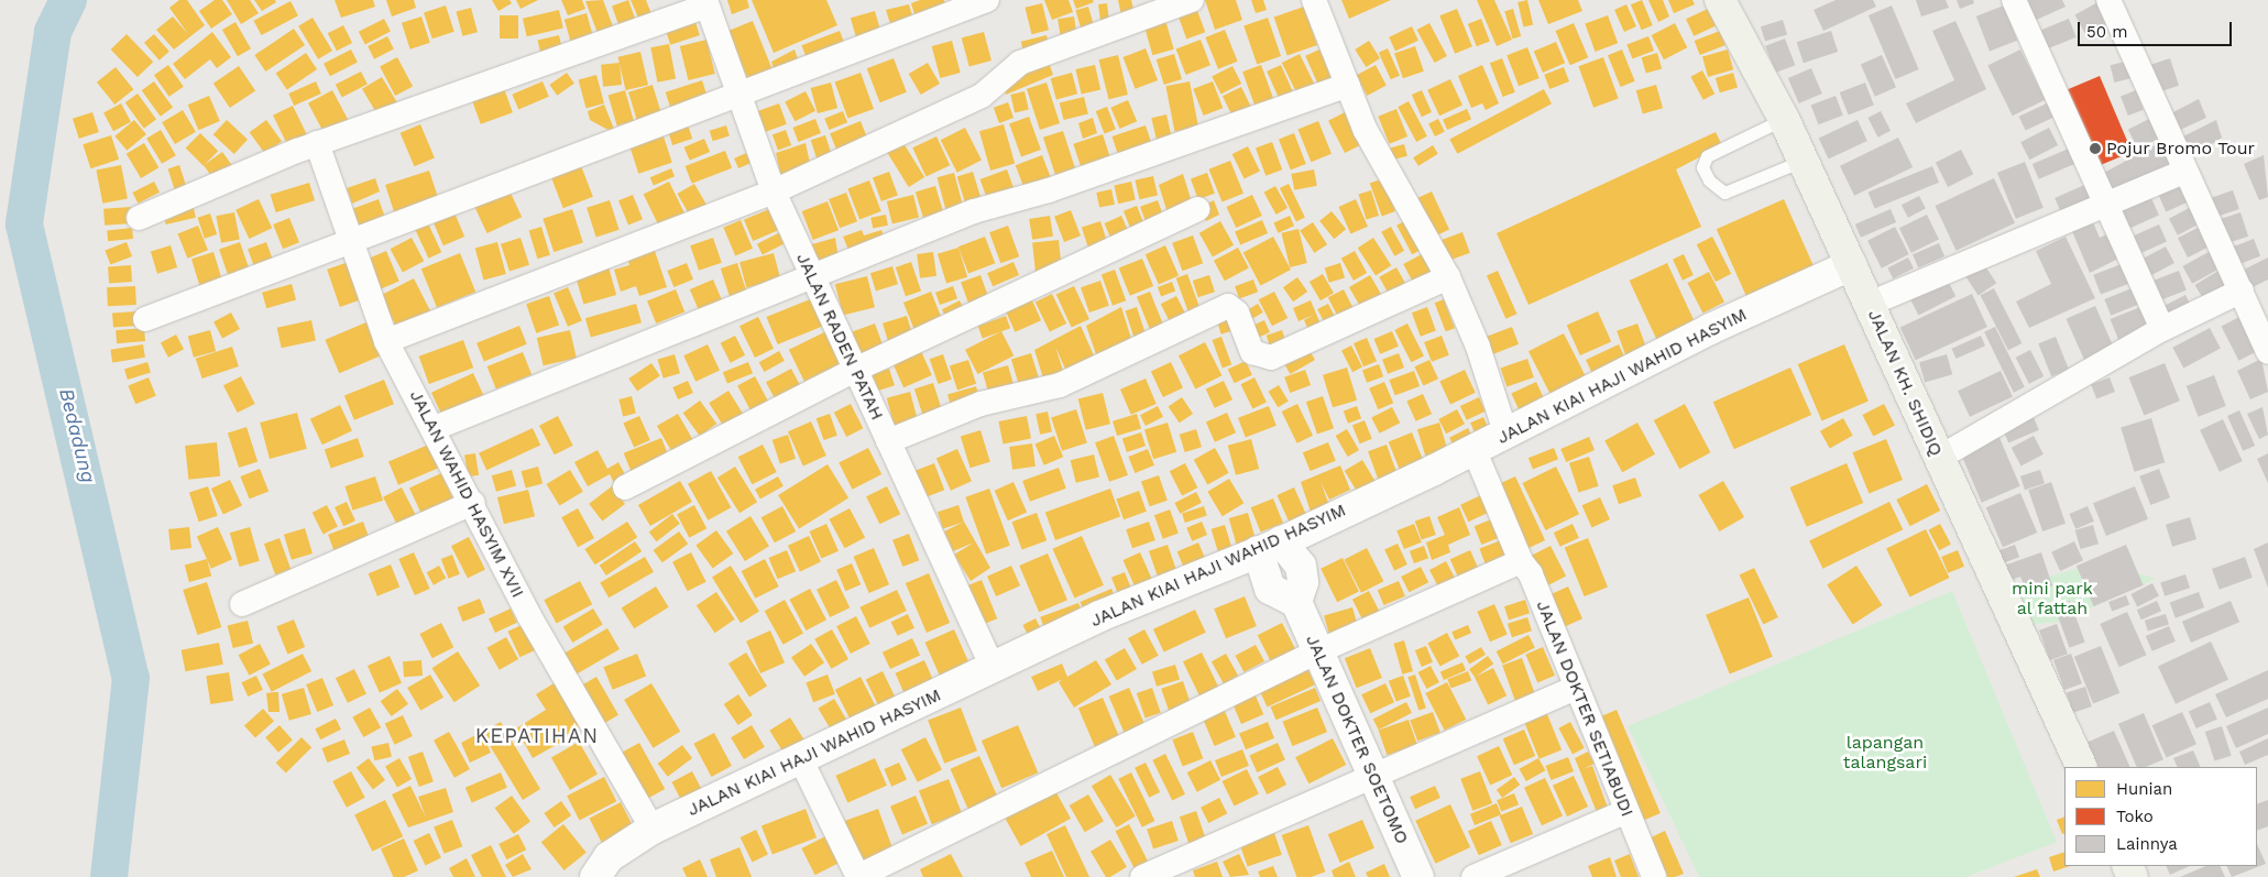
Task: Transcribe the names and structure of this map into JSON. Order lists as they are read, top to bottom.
{
  "streets": {
    "main road": ["JALAN KH. SHIDIQ"],
    "street": [
      "JALAN RADEN PATAH",
      "JALAN KIAI HAJI WAHID HASYIM",
      "JALAN WAHID HASYIM XVII",
      "JALAN DOKTER SETIABUDI",
      "JALAN DOKTER SOETOMO"
    ]
  },
  "crossings": [
    ["JALAN RADEN PATAH", "JALAN KIAI HAJI WAHID HASYIM"],
    ["JALAN KIAI HAJI WAHID HASYIM", "JALAN KH. SHIDIQ"],
    ["JALAN KIAI HAJI WAHID HASYIM", "JALAN WAHID HASYIM XVII"],
    ["JALAN KIAI HAJI WAHID HASYIM", "JALAN DOKTER SETIABUDI"],
    ["JALAN KIAI HAJI WAHID HASYIM", "JALAN DOKTER SOETOMO"]
  ],
  "districts": ["KEPATIHAN"],
  "water": ["Bedadung"],
  "parks": ["mini park al fattah", "lapangan talangsari"],
  "places": ["Pojur Bromo Tour"],
  "legend": ["Hunian", "Toko", "Lainnya"],
  "scale_bar": "50 m"
}
